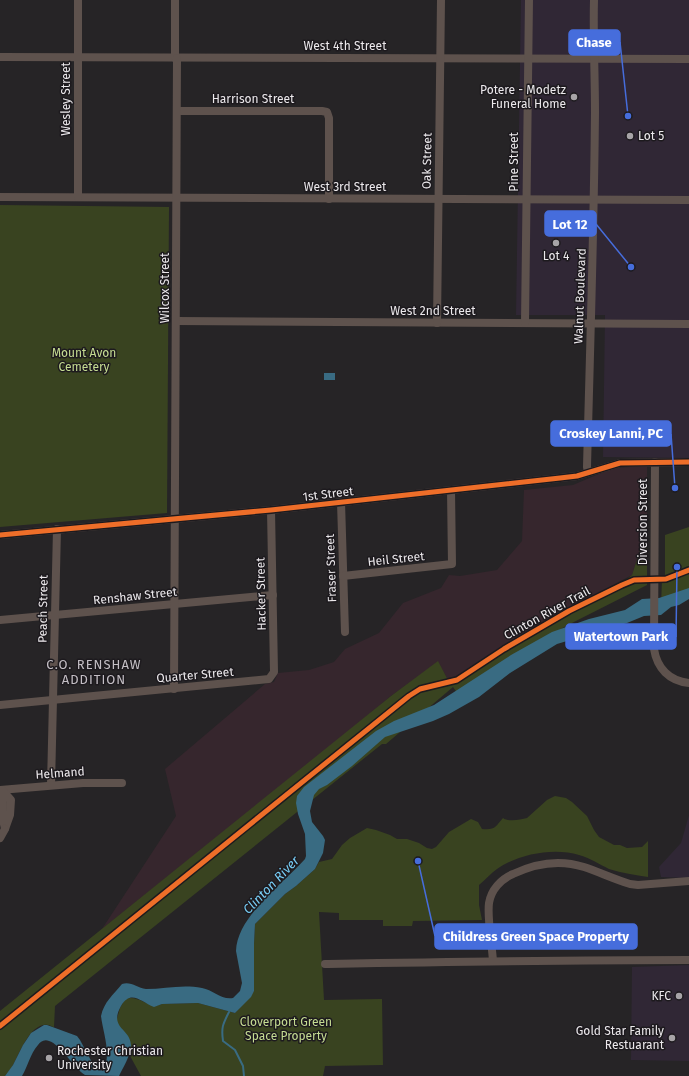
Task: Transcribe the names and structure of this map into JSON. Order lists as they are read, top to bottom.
{
  "streets": {
    "street": [
      "West 4th Street",
      "Wesley Street",
      "Harrison Street",
      "Oak Street",
      "Pine Street",
      "West 3rd Street",
      "Wilcox Street",
      "Walnut Boulevard",
      "West 2nd Street",
      "1st Street",
      "Diversion Street",
      "Heil Street",
      "Fraser Street",
      "Hacker Street",
      "Renshaw Street",
      "Peach Street",
      "Quarter Street",
      "Helmand"
    ],
    "cycle path": ["Clinton River Trail"]
  },
  "crossings": [
    ["West 4th Street", "Wesley Street"],
    ["West 4th Street", "Oak Street"],
    ["West 4th Street", "Pine Street"],
    ["West 4th Street", "Wilcox Street"],
    ["West 4th Street", "Walnut Boulevard"],
    ["Wesley Street", "West 3rd Street"],
    ["Harrison Street", "West 3rd Street"],
    ["Harrison Street", "Wilcox Street"],
    ["Oak Street", "West 3rd Street"],
    ["Oak Street", "West 2nd Street"],
    ["Pine Street", "West 3rd Street"],
    ["Pine Street", "West 2nd Street"],
    ["West 3rd Street", "Wilcox Street"],
    ["West 3rd Street", "Walnut Boulevard"],
    ["Wilcox Street", "West 2nd Street"],
    ["Wilcox Street", "1st Street"],
    ["Wilcox Street", "Renshaw Street"],
    ["Wilcox Street", "Quarter Street"],
    ["Walnut Boulevard", "West 2nd Street"],
    ["Walnut Boulevard", "1st Street"],
    ["1st Street", "Diversion Street"],
    ["1st Street", "Heil Street"],
    ["1st Street", "Fraser Street"],
    ["1st Street", "Hacker Street"],
    ["1st Street", "Peach Street"],
    ["Heil Street", "Fraser Street"],
    ["Hacker Street", "Renshaw Street"],
    ["Hacker Street", "Quarter Street"],
    ["Renshaw Street", "Peach Street"],
    ["Peach Street", "Quarter Street"],
    ["Peach Street", "Helmand"]
  ],
  "districts": ["C.O. RENSHAW ADDITION"],
  "water": ["Clinton River"],
  "parks": ["Mount Avon Cemetery", "Cloverport Green Space Property"],
  "places": [
    "Potere - Modetz Funeral Home",
    "Chase",
    "Lot 5",
    "Lot 4",
    "Lot 12",
    "Croskey Lanni, PC",
    "Watertown Park",
    "Childress Green Space Property",
    "KFC",
    "Gold Star Family Restuarant",
    "Rochester Christian University"
  ]
}
